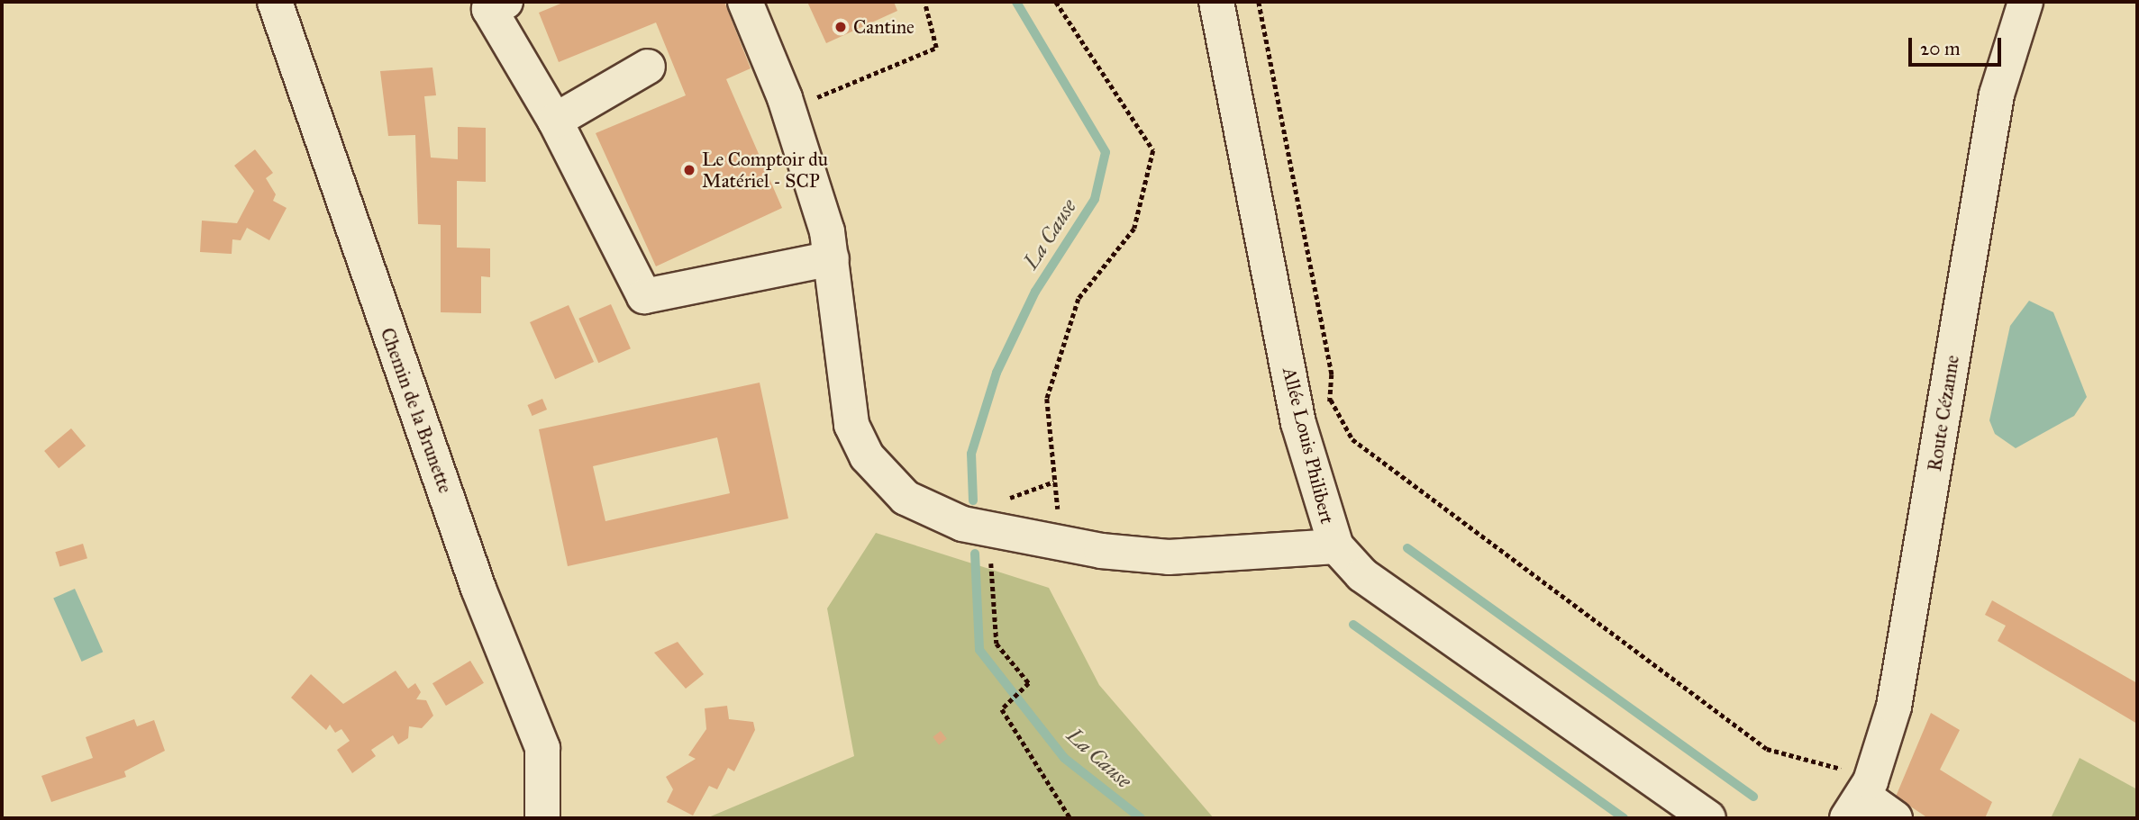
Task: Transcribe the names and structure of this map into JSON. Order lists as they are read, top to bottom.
{
  "streets": {
    "street": ["Chemin de la Brunette", "Route Cézanne", "Allée Louis Philibert"]
  },
  "water": ["La Cause"],
  "places": ["Cantine", "Le Comptoir du Matériel - SCP"],
  "scale_bar": "20 m"
}
